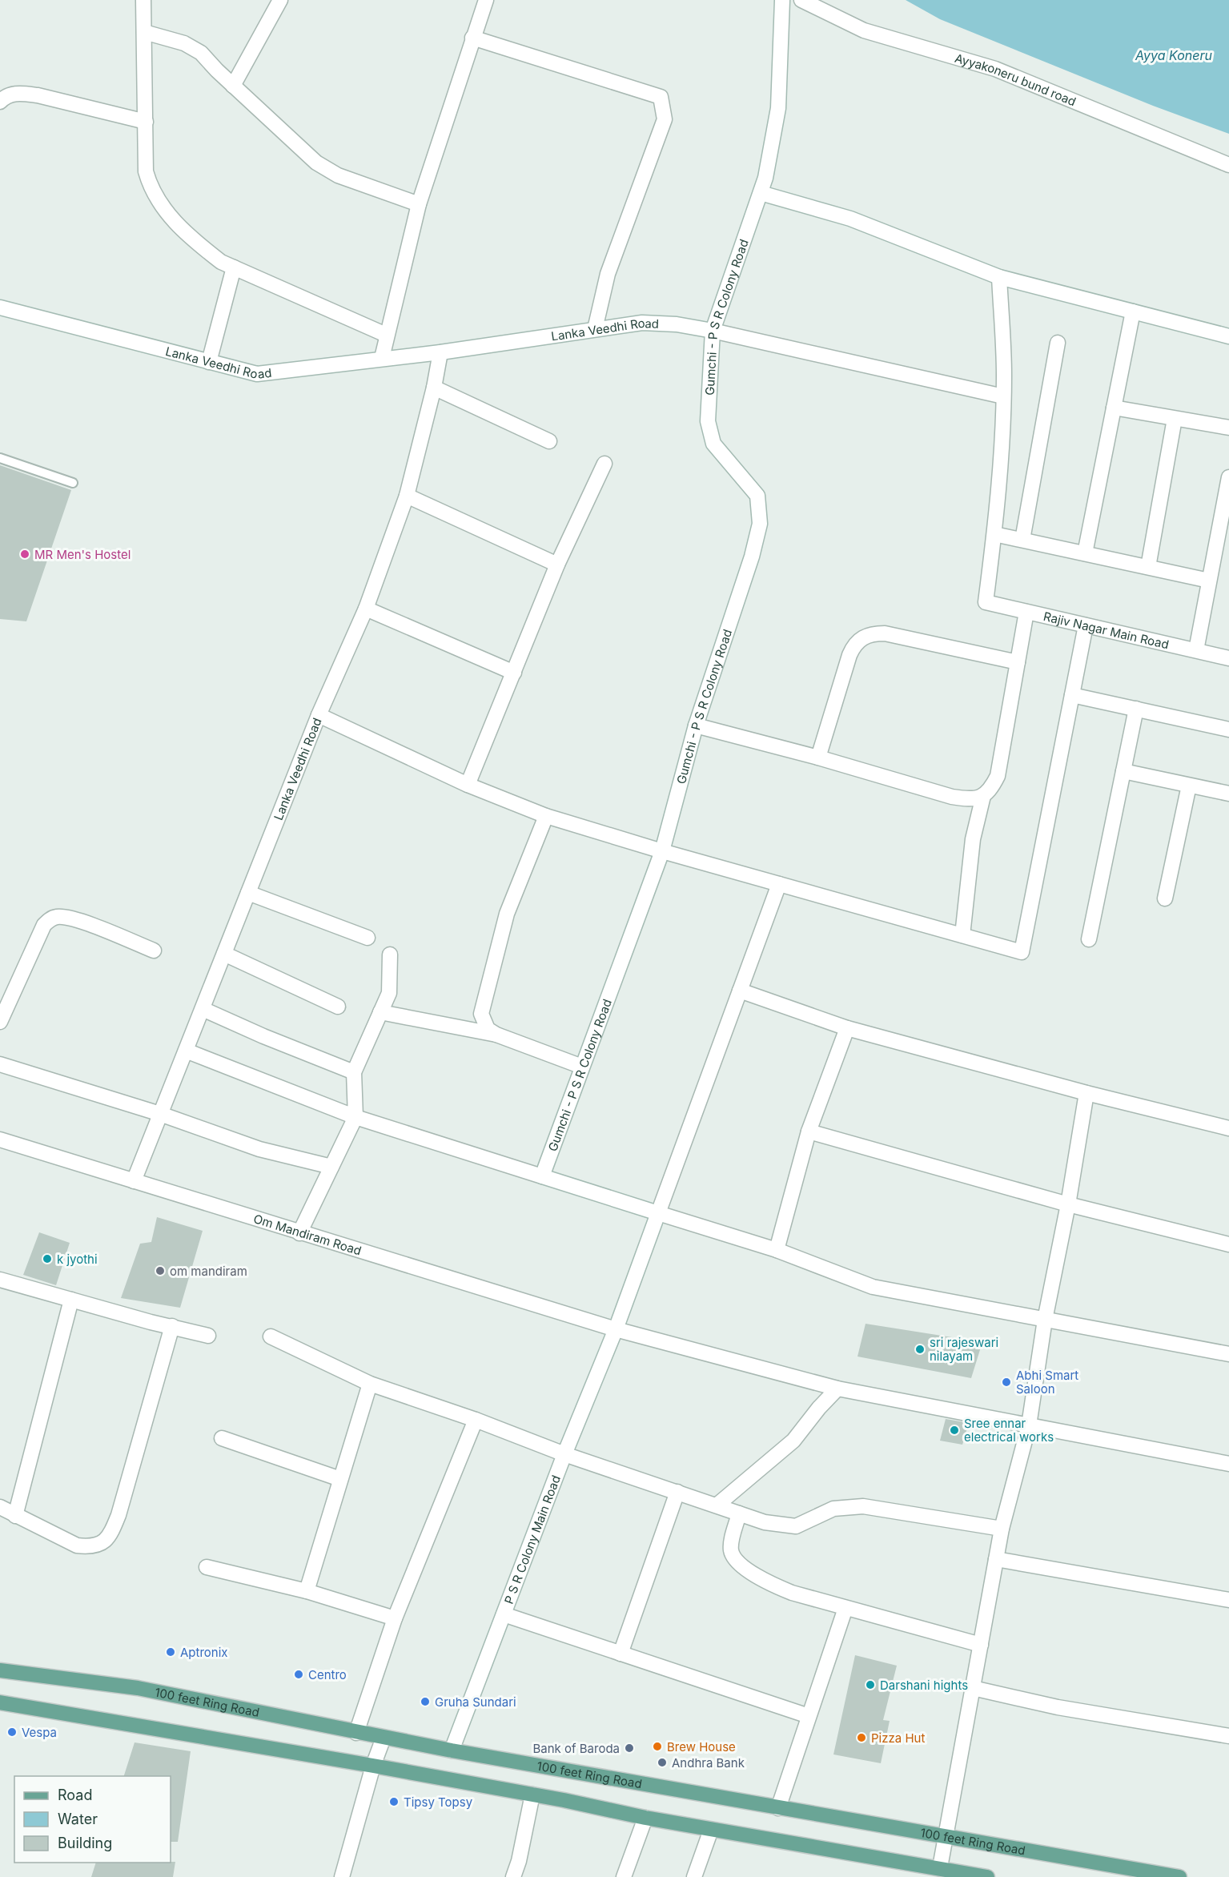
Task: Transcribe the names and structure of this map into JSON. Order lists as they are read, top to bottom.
{
  "streets": {
    "main road": ["100 feet Ring Road"],
    "street": [
      "Ayyakoneru bund road",
      "Gumchi - P S R Colony Road",
      "Lanka Veedhi Road",
      "Rajiv Nagar Main Road",
      "Om Mandiram Road",
      "P S R Colony Main Road"
    ]
  },
  "crossings": [
    ["Gumchi - P S R Colony Road", "Lanka Veedhi Road"],
    ["Lanka Veedhi Road", "Om Mandiram Road"],
    ["Om Mandiram Road", "P S R Colony Main Road"],
    ["P S R Colony Main Road", "100 feet Ring Road"]
  ],
  "water": ["Ayya Koneru"],
  "places": [
    "MR Men's Hostel",
    "k jyothi",
    "om mandiram",
    "sri rajeswari nilayam",
    "Abhi Smart Saloon",
    "Sree ennar electrical works",
    "Aptronix",
    "Centro",
    "Darshani hights",
    "Gruha Sundari",
    "Vespa",
    "Pizza Hut",
    "Brew House",
    "Bank of Baroda",
    "Andhra Bank",
    "Tipsy Topsy"
  ],
  "legend": ["Road", "Water", "Building"]
}
